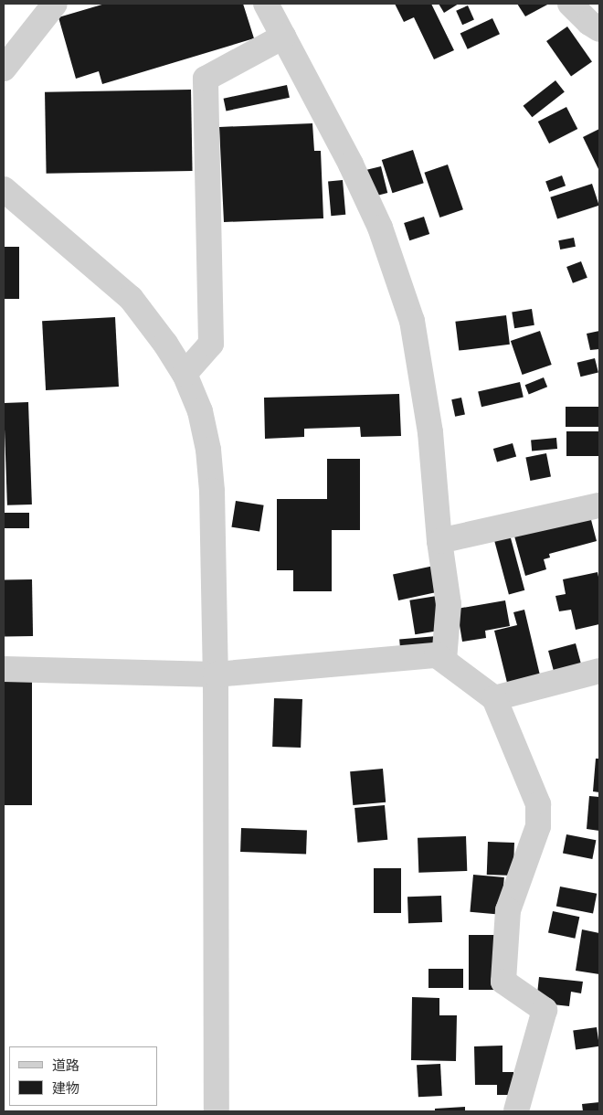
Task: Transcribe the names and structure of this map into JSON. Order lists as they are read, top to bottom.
{
  "legend": ["道路", "建物"]
}
